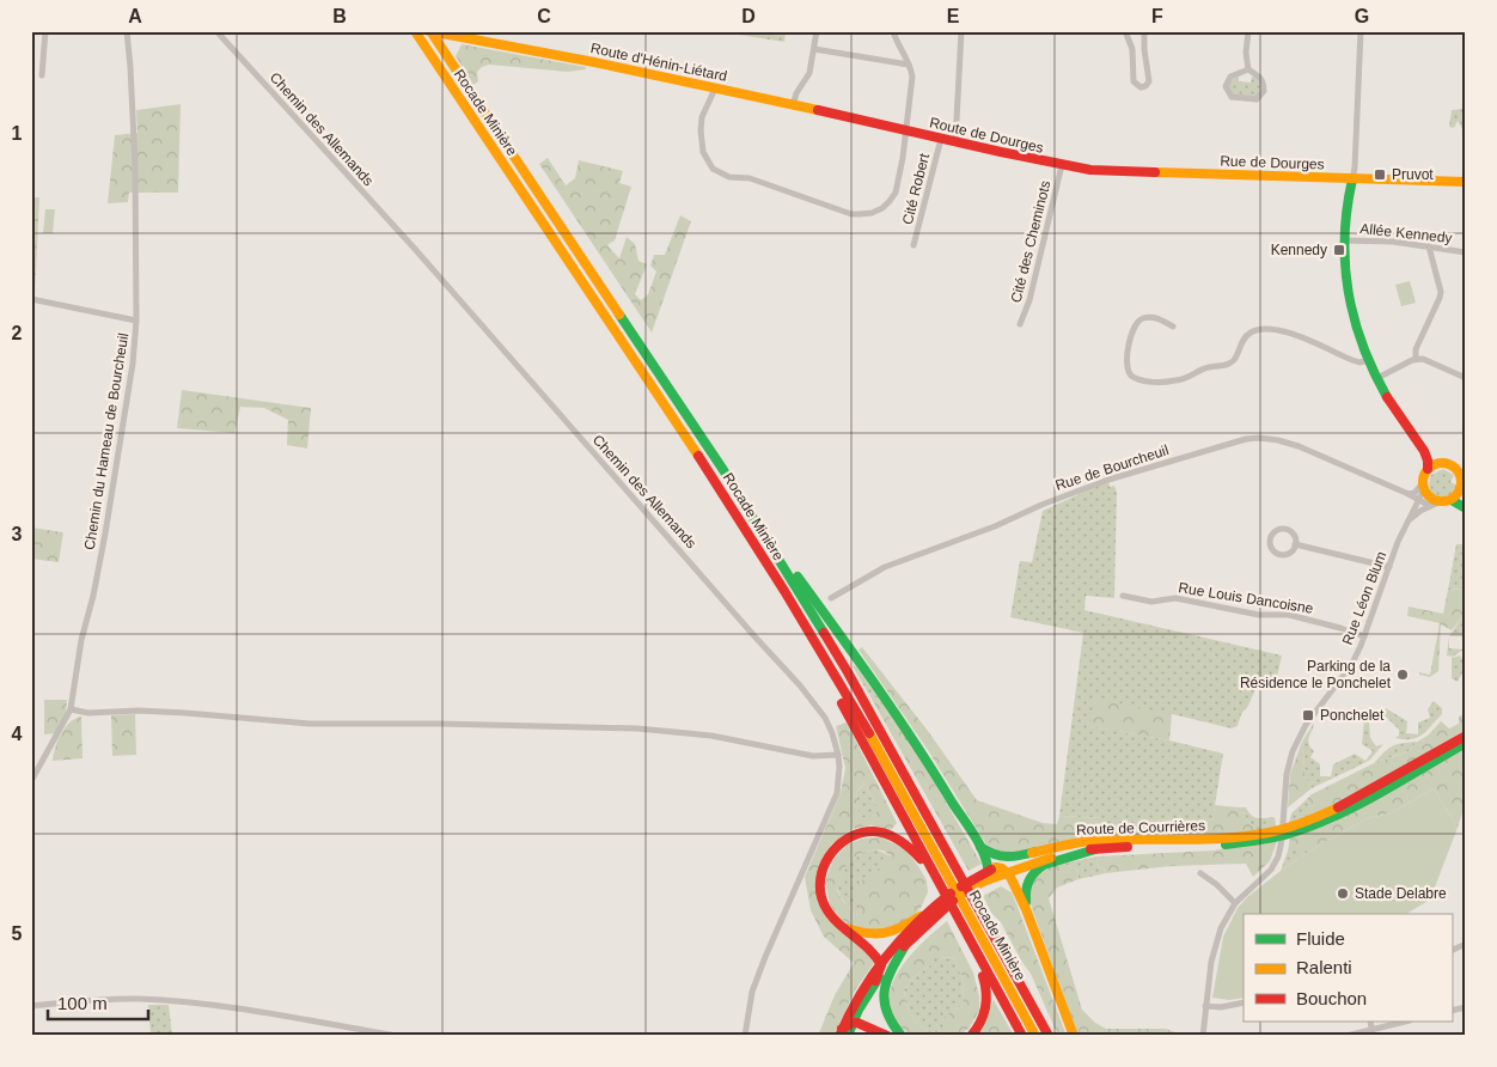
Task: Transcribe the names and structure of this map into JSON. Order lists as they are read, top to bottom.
{
  "streets": {
    "main road": [
      "Route d'Hénin-Liétard",
      "Rocade Minière",
      "Route de Dourges",
      "Rue de Dourges",
      "Route de Courrières"
    ],
    "street": [
      "Chemin des Allemands",
      "Cité Robert",
      "Allée Kennedy",
      "Cité des Cheminots",
      "Chemin du Hameau de Bourcheuil",
      "Rue de Bourcheuil",
      "Rue Louis Dancoisne",
      "Rue Léon Blum"
    ]
  },
  "crossings": [
    ["Route d'Hénin-Liétard", "Rocade Minière"],
    ["Route d'Hénin-Liétard", "Route de Dourges"],
    ["Route de Dourges", "Rue de Dourges"],
    ["Route de Dourges", "Cité Robert"],
    ["Route de Dourges", "Cité des Cheminots"],
    ["Rue de Bourcheuil", "Rue Léon Blum"],
    ["Rue Louis Dancoisne", "Rue Léon Blum"]
  ],
  "places": {
    "transit": ["Pruvot", "Kennedy", "Ponchelet"],
    "other": ["Parking de la Résidence le Ponchelet", "Stade Delabre"]
  },
  "legend": ["Fluide", "Ralenti", "Bouchon"],
  "scale_bar": "100 m",
  "grid": {
    "columns": [
      "A",
      "B",
      "C",
      "D",
      "E",
      "F",
      "G"
    ],
    "rows": [
      "1",
      "2",
      "3",
      "4",
      "5"
    ]
  }
}
